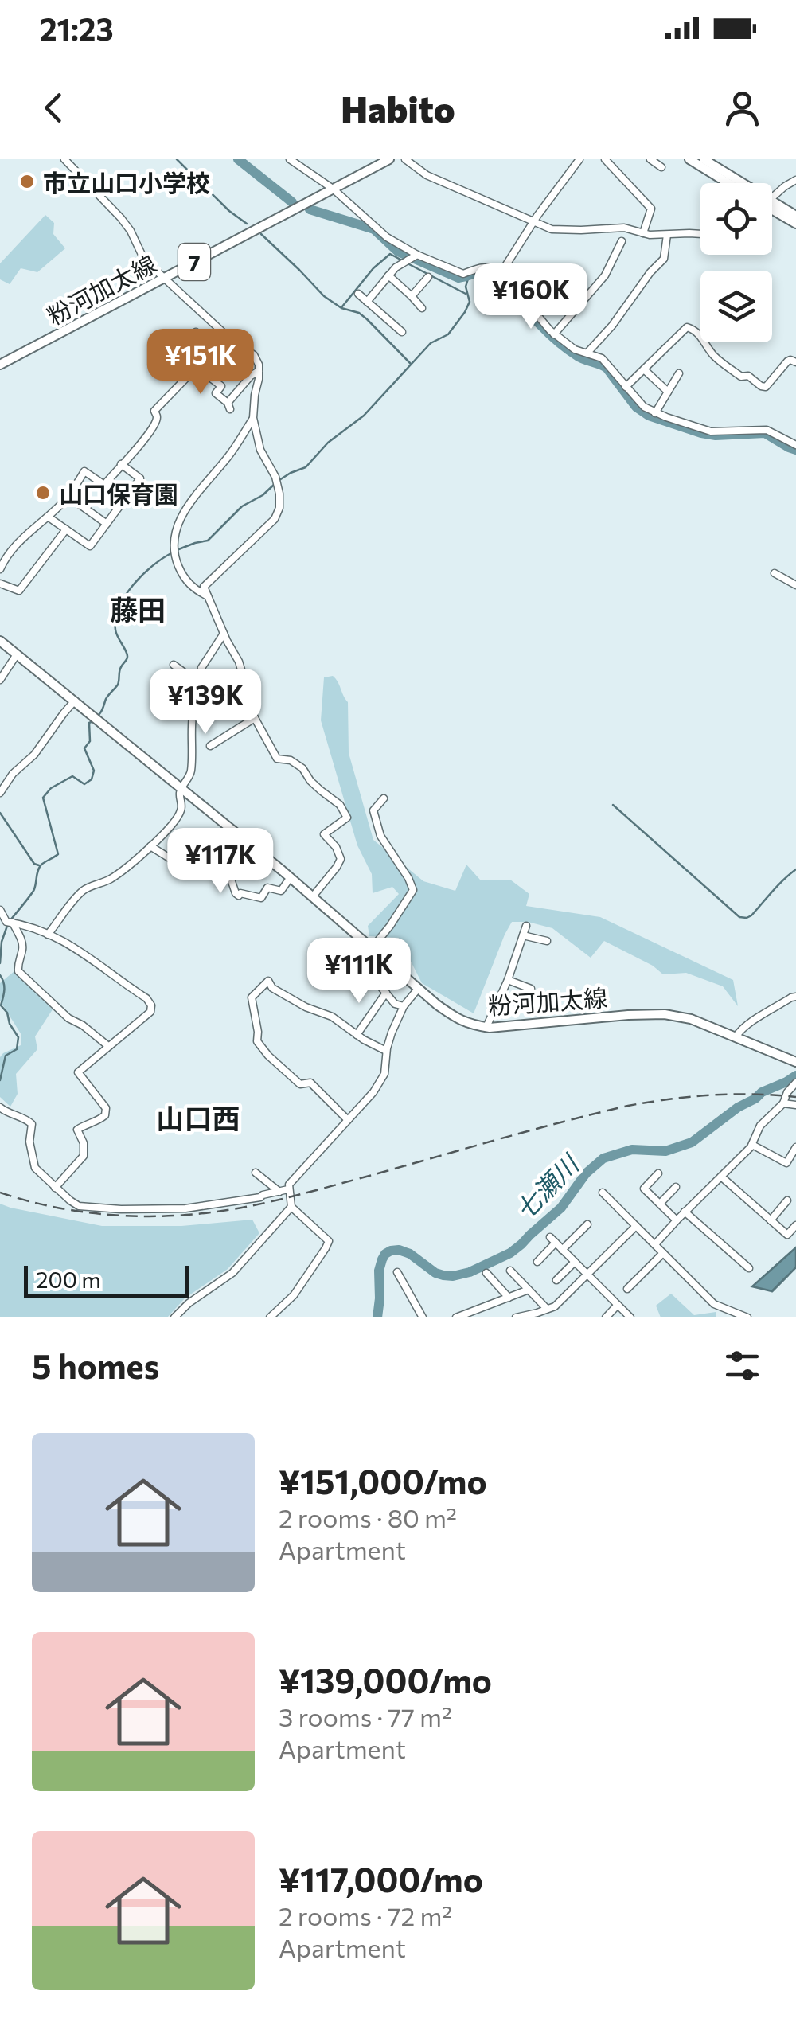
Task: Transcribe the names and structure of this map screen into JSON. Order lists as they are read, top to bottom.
{
  "streets": {
    "main road": ["7", "粉河加太線"]
  },
  "districts": ["藤田", "山口西"],
  "water": ["七瀬川"],
  "places": ["市立山口小学校", "山口保育園"],
  "scale_bar": "200 m",
  "page": {
    "status": "21:23",
    "header": "Habito",
    "price": [
      "¥160K",
      "¥151K",
      "¥139K",
      "¥117K",
      "¥111K"
    ],
    "scale": "200 m",
    "heading": "5 homes",
    "list": [
      {
        "name": "¥151,000/mo",
        "note": "2 rooms · 80 m² · Apartment"
      },
      {
        "name": "¥139,000/mo",
        "note": "3 rooms · 77 m² · Apartment"
      },
      {
        "name": "¥117,000/mo",
        "note": "2 rooms · 72 m² · Apartment"
      }
    ]
  }
}
